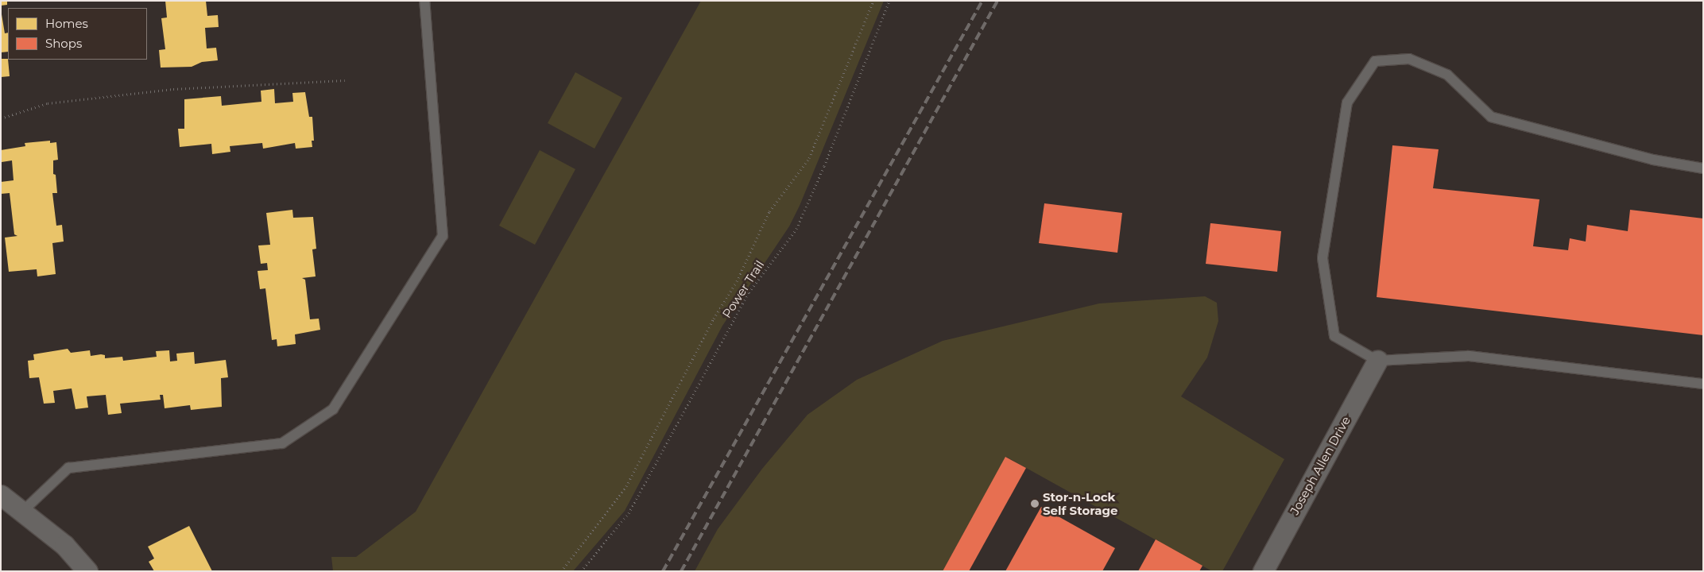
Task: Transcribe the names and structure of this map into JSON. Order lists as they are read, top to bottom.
{
  "streets": {
    "street": ["Joseph Allen Drive"],
    "path": ["Power Trail"]
  },
  "places": ["Stor-n-Lock Self Storage"],
  "legend": ["Homes", "Shops"]
}
